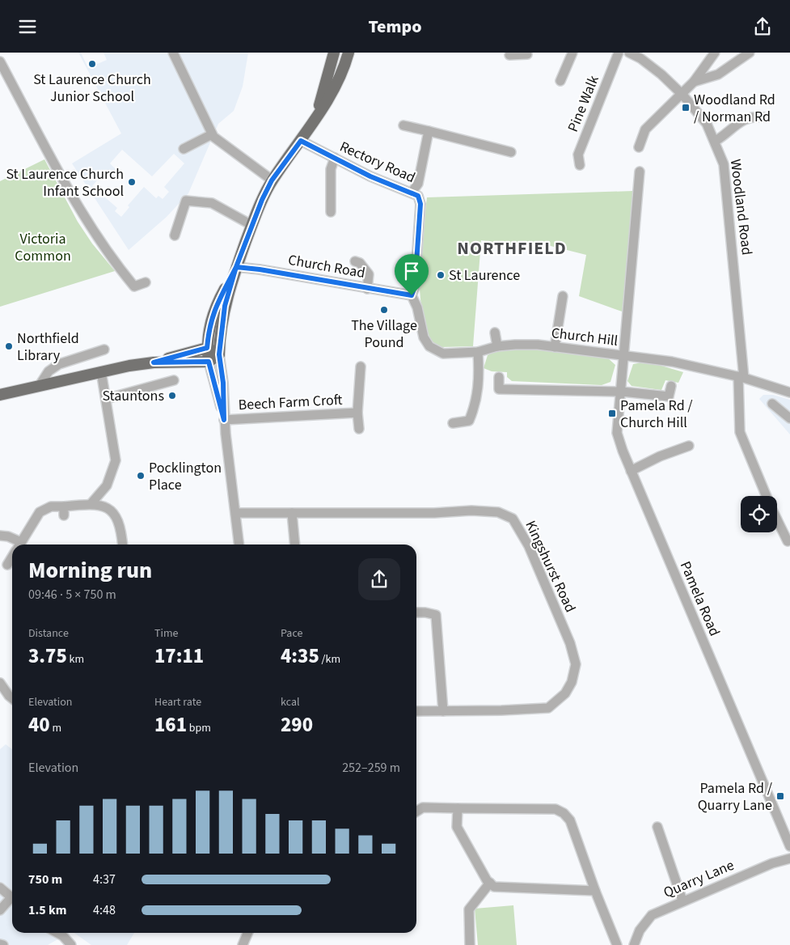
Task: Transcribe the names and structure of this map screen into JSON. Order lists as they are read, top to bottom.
{
  "streets": {
    "street": [
      "Pine Walk",
      "Rectory Road",
      "Woodland Road",
      "Church Road",
      "Church Hill",
      "Beech Farm Croft",
      "Kingshurst Road",
      "Pamela Road",
      "Quarry Lane"
    ]
  },
  "crossings": [
    ["Rectory Road", "Church Road"],
    ["Rectory Road", "Church Hill"],
    ["Woodland Road", "Church Hill"],
    ["Church Road", "Church Hill"],
    ["Church Hill", "Pamela Road"]
  ],
  "districts": ["NORTHFIELD"],
  "parks": ["Victoria Common"],
  "places": {
    "other": [
      "St Laurence Church Junior School",
      "St Laurence Church Infant School",
      "St Laurence",
      "The Village Pound",
      "Northfield Library",
      "Stauntons",
      "Pocklington Place"
    ],
    "transit": ["Woodland Rd / Norman Rd", "Pamela Rd / Church Hill", "Pamela Rd / Quarry Lane"]
  },
  "page": {
    "header": "Tempo",
    "heading": ["Morning run", "09:46 · 5 × 750 m"],
    "stats": [
      ["Distance", "3.75 km"],
      ["Time", "17:11"],
      ["Pace", "4:35 /km"],
      ["Elevation", "40 m"],
      ["Heart rate", "161 bpm"],
      ["kcal", "290"]
    ],
    "chart": ["Elevation", "252–259 m"],
    "list": [
      {
        "name": "750 m",
        "note": "4:37"
      },
      {
        "name": "1.5 km",
        "note": "4:48"
      }
    ]
  }
}
